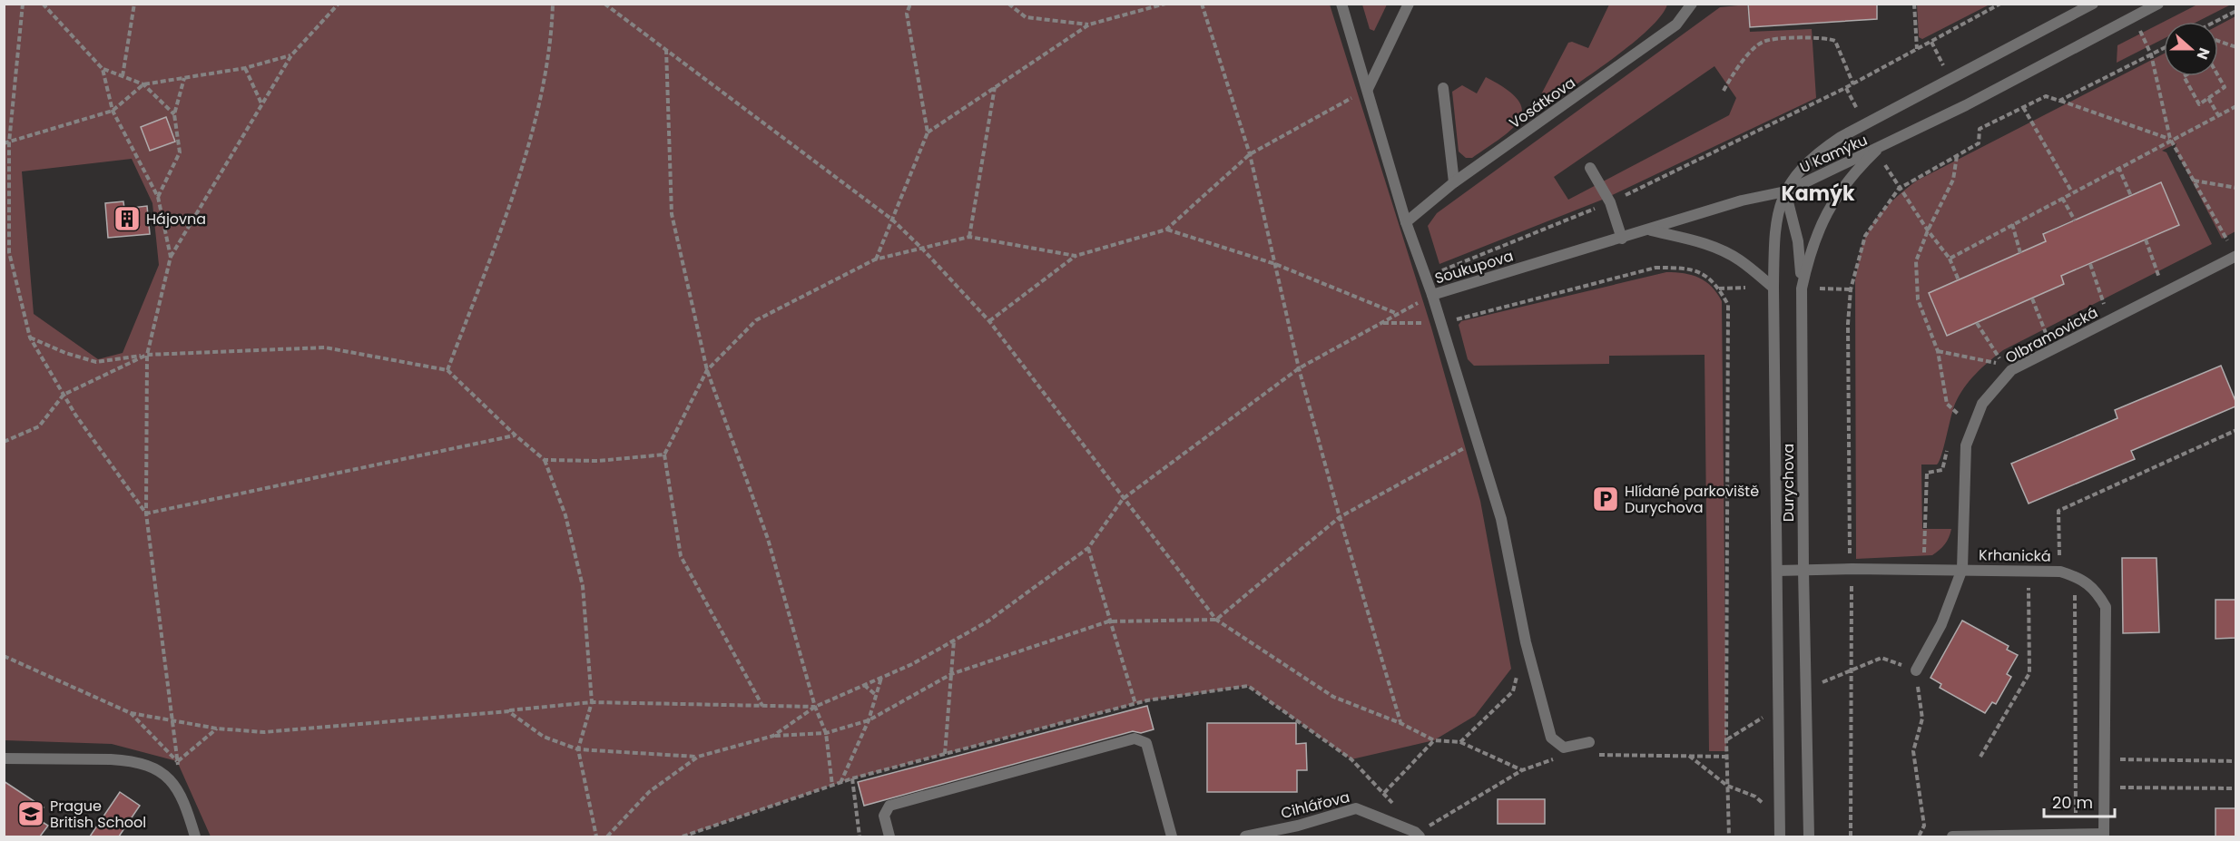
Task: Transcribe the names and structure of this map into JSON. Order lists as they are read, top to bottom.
{
  "streets": {
    "street": [
      "Vosátkova",
      "U Kamýku",
      "Soukupova",
      "Olbramovická",
      "Durychova",
      "Krhanická",
      "Cihlářova"
    ]
  },
  "crossings": [
    ["Vosátkova", "Soukupova"],
    ["U Kamýku", "Soukupova"],
    ["U Kamýku", "Durychova"],
    ["Soukupova", "Durychova"],
    ["Olbramovická", "Krhanická"],
    ["Durychova", "Krhanická"]
  ],
  "districts": ["Kamýk"],
  "places": {
    "building": ["Hájovna"],
    "parking": ["Hlídané parkoviště Durychova"],
    "school or university": ["Prague British School"]
  },
  "scale_bar": "20 m",
  "north": "right"
}
